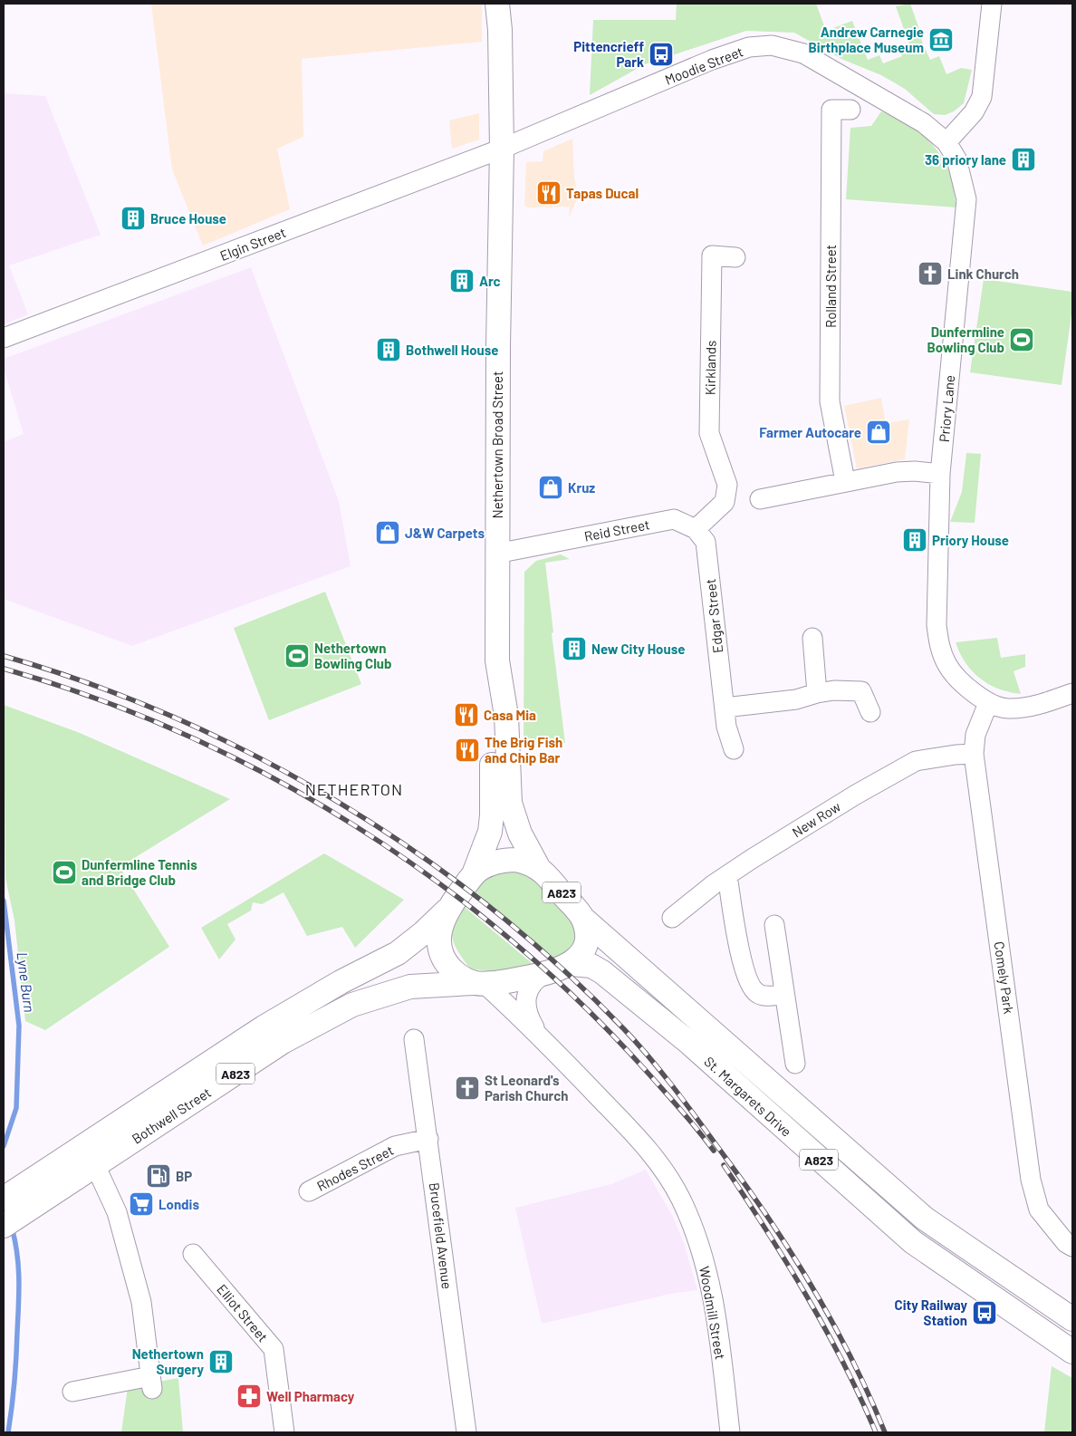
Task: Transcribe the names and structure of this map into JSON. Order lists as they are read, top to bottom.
{
  "streets": {
    "main road": [
      "Nethertown Broad Street",
      "A823",
      "St. Margarets Drive",
      "Bothwell Street"
    ],
    "street": [
      "Moodie Street",
      "Elgin Street",
      "Rolland Street",
      "Kirklands",
      "Priory Lane",
      "Reid Street",
      "Edgar Street",
      "New Row",
      "Comely Park",
      "Rhodes Street",
      "Brucefield Avenue",
      "Elliot Street",
      "Woodmill Street"
    ]
  },
  "crossings": [
    ["Moodie Street", "Elgin Street"],
    ["Moodie Street", "Priory Lane"],
    ["Moodie Street", "Nethertown Broad Street"],
    ["Elgin Street", "Nethertown Broad Street"],
    ["Kirklands", "Reid Street"],
    ["Kirklands", "Edgar Street"],
    ["Priory Lane", "Comely Park"],
    ["Nethertown Broad Street", "Reid Street"],
    ["Nethertown Broad Street", "A823"],
    ["Nethertown Broad Street", "St. Margarets Drive"],
    ["Nethertown Broad Street", "Bothwell Street"],
    ["Nethertown Broad Street", "Woodmill Street"],
    ["Reid Street", "Edgar Street"],
    ["New Row", "Comely Park"],
    ["A823", "St. Margarets Drive"],
    ["A823", "Bothwell Street"],
    ["A823", "Woodmill Street"],
    ["St. Margarets Drive", "Bothwell Street"],
    ["St. Margarets Drive", "Woodmill Street"],
    ["Bothwell Street", "Woodmill Street"],
    ["Rhodes Street", "Brucefield Avenue"]
  ],
  "districts": ["NETHERTON"],
  "water": ["Lyne Burn"],
  "places": {
    "museum": ["Andrew Carnegie Birthplace Museum"],
    "bus stop": ["Pittencrieff Park", "City Railway Station"],
    "building": [
      "36 priory lane",
      "Bruce House",
      "Arc",
      "Bothwell House",
      "Priory House",
      "New City House",
      "Nethertown Surgery"
    ],
    "restaurant": ["Tapas Ducal", "Casa Mia", "The Brig Fish and Chip Bar"],
    "church": ["Link Church", "St Leonard's Parish Church"],
    "sports": ["Dunfermline Bowling Club", "Nethertown Bowling Club", "Dunfermline Tennis and Bridge Club"],
    "shop": ["Farmer Autocare", "Kruz", "J&W Carpets"],
    "fuel station": ["BP"],
    "supermarket": ["Londis"],
    "pharmacy": ["Well Pharmacy"]
  }
}
